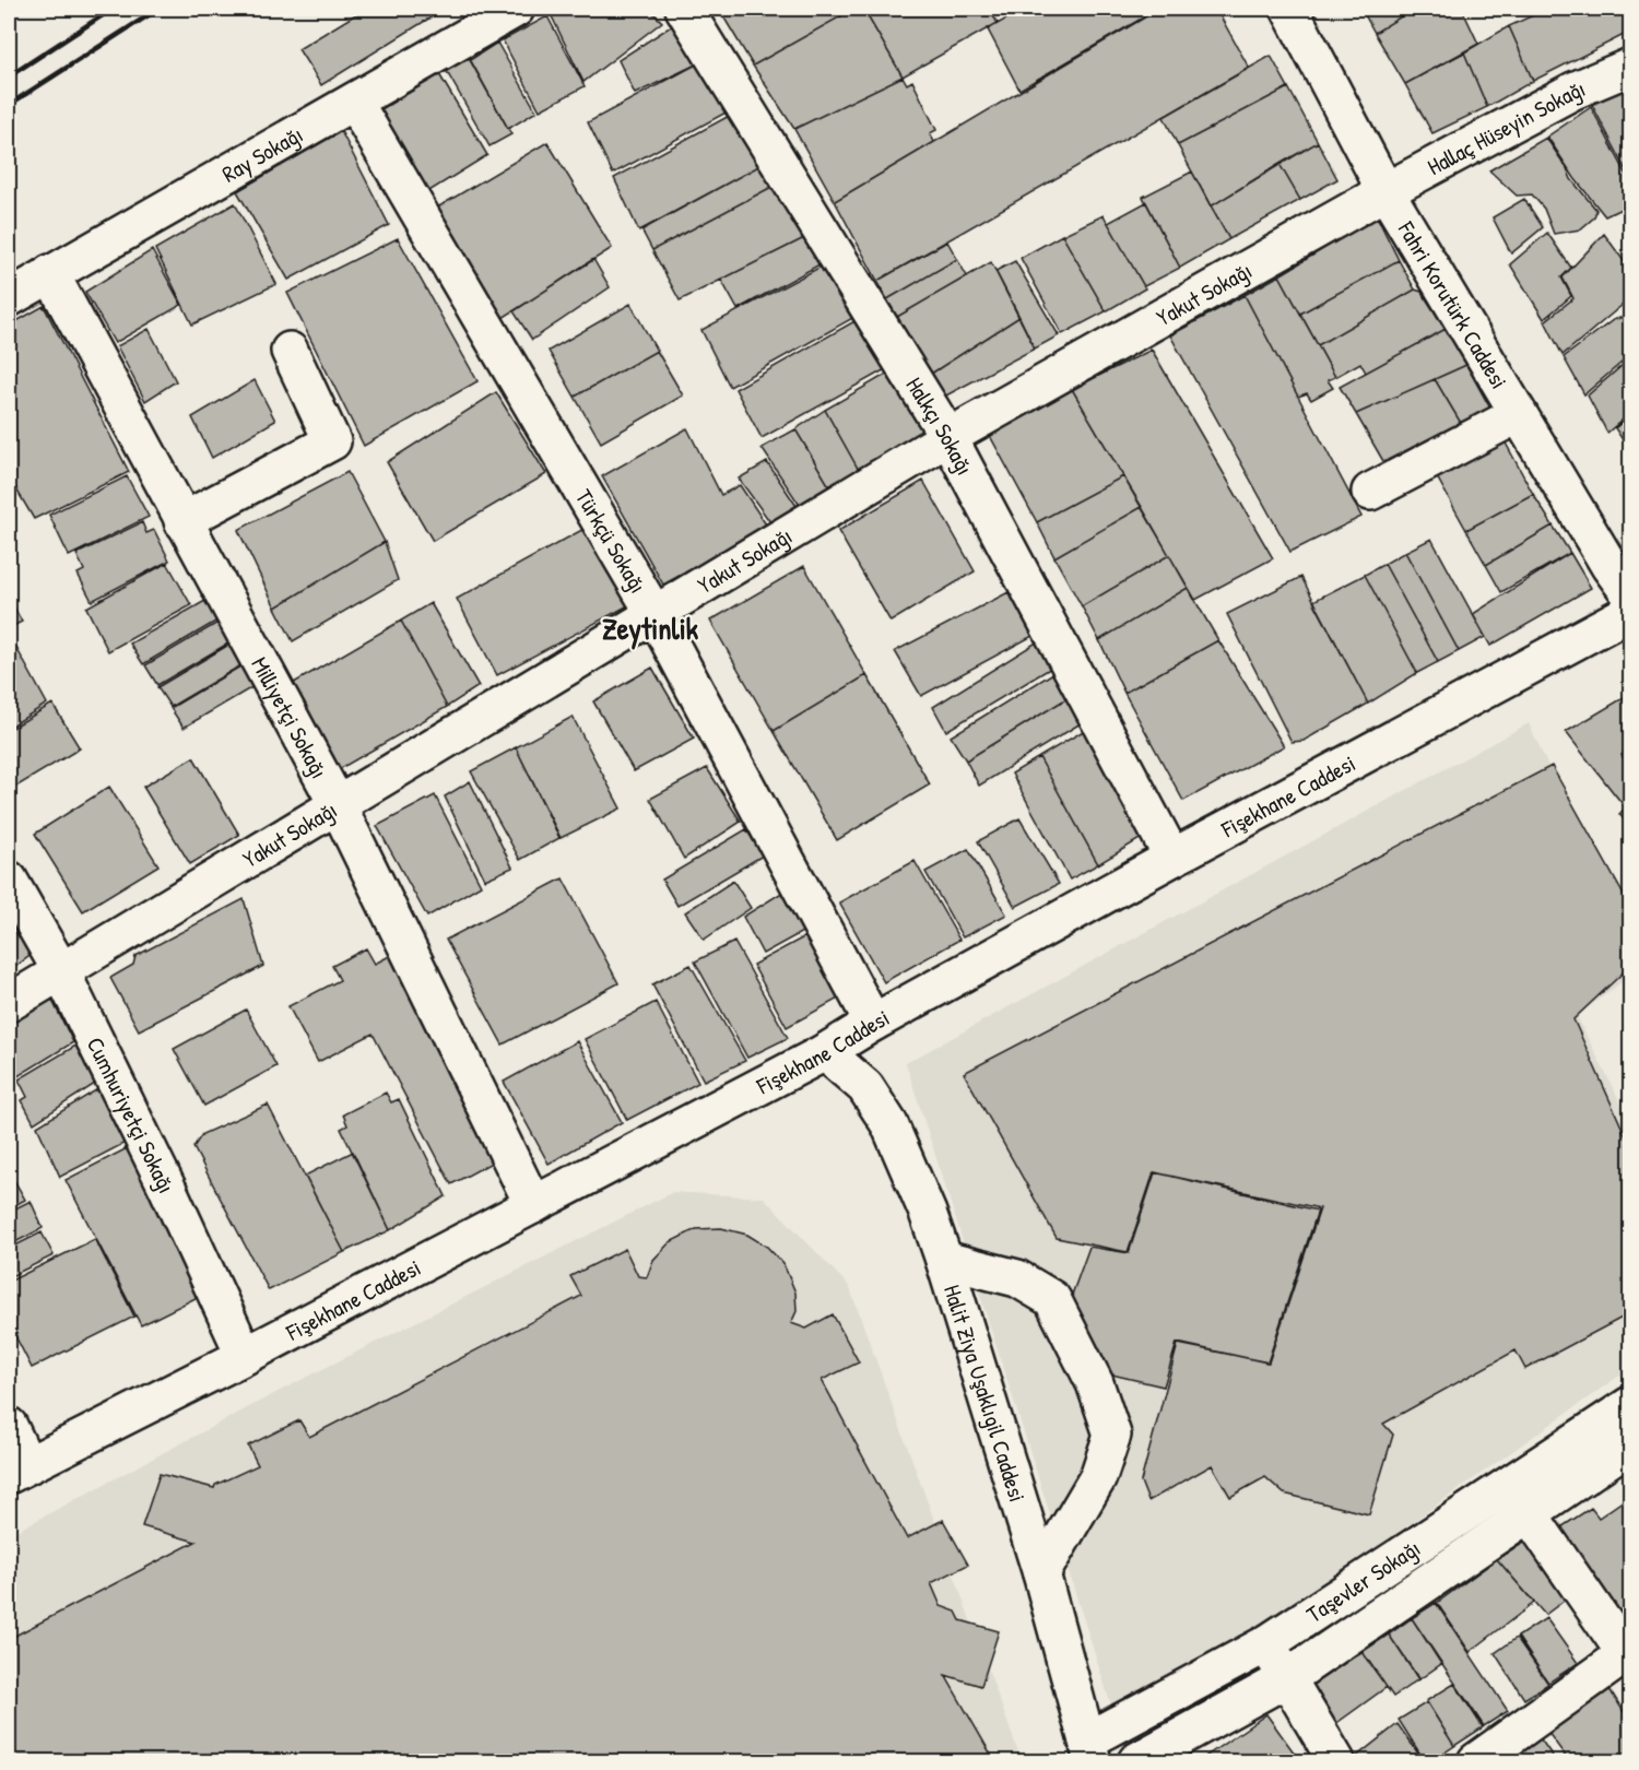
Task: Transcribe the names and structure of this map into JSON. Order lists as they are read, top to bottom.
{
  "streets": {
    "street": [
      "Hallaç Hüseyin Sokağı",
      "Ray Sokağı",
      "Yakut Sokağı",
      "Fahri Korutürk Caddesi",
      "Halkçı Sokağı",
      "Türkçü Sokağı",
      "Milliyetçi Sokağı",
      "Fişekhane Caddesi",
      "Cumhuriyetçi Sokağı",
      "Halit Ziya Uşaklıgil Caddesi",
      "Taşevler Sokağı"
    ]
  },
  "crossings": [
    ["Hallaç Hüseyin Sokağı", "Yakut Sokağı"],
    ["Hallaç Hüseyin Sokağı", "Fahri Korutürk Caddesi"],
    ["Ray Sokağı", "Türkçü Sokağı"],
    ["Ray Sokağı", "Milliyetçi Sokağı"],
    ["Yakut Sokağı", "Fahri Korutürk Caddesi"],
    ["Yakut Sokağı", "Halkçı Sokağı"],
    ["Yakut Sokağı", "Türkçü Sokağı"],
    ["Yakut Sokağı", "Milliyetçi Sokağı"],
    ["Yakut Sokağı", "Cumhuriyetçi Sokağı"],
    ["Halkçı Sokağı", "Fişekhane Caddesi"],
    ["Türkçü Sokağı", "Fişekhane Caddesi"],
    ["Milliyetçi Sokağı", "Fişekhane Caddesi"],
    ["Fişekhane Caddesi", "Cumhuriyetçi Sokağı"],
    ["Fişekhane Caddesi", "Halit Ziya Uşaklıgil Caddesi"],
    ["Halit Ziya Uşaklıgil Caddesi", "Taşevler Sokağı"]
  ],
  "districts": ["Zeytinlik"]
}
